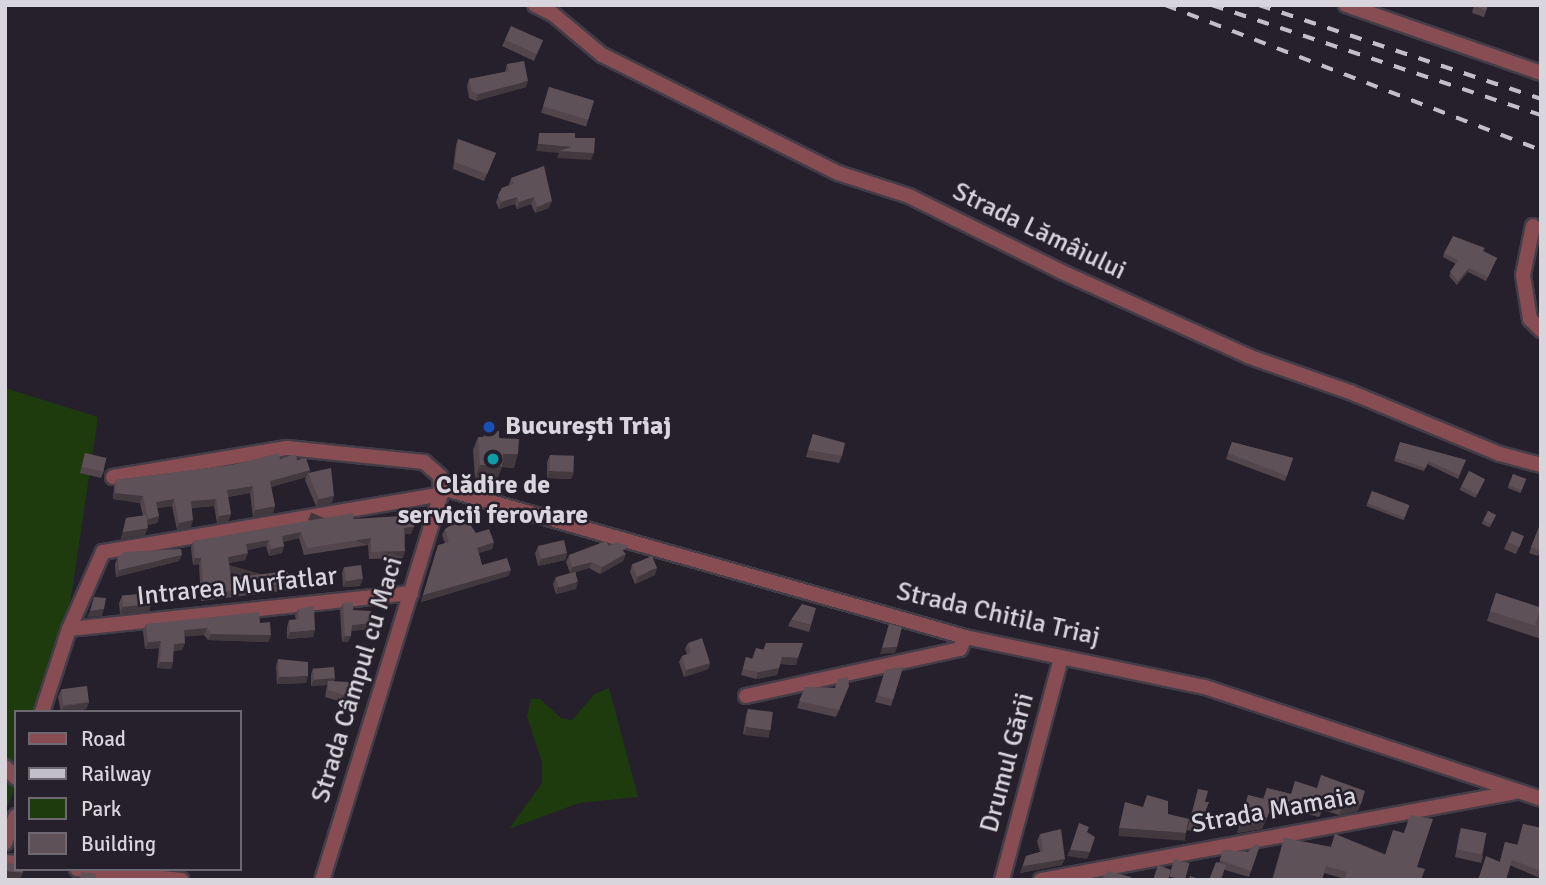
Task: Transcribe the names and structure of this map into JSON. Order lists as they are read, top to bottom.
{
  "streets": {
    "street": [
      "Strada Lămâiului",
      "Intrarea Murfatlar",
      "Strada Chitila Triaj",
      "Strada Câmpul cu Maci",
      "Drumul Gării",
      "Strada Mamaia"
    ]
  },
  "crossings": [
    ["Intrarea Murfatlar", "Strada Câmpul cu Maci"],
    ["Strada Chitila Triaj", "Strada Câmpul cu Maci"],
    ["Strada Chitila Triaj", "Drumul Gării"],
    ["Strada Chitila Triaj", "Strada Mamaia"]
  ],
  "places": ["București Triaj", "Clădire de servicii feroviare"],
  "legend": [
    "Road",
    "Railway",
    "Park",
    "Building"
  ]
}
